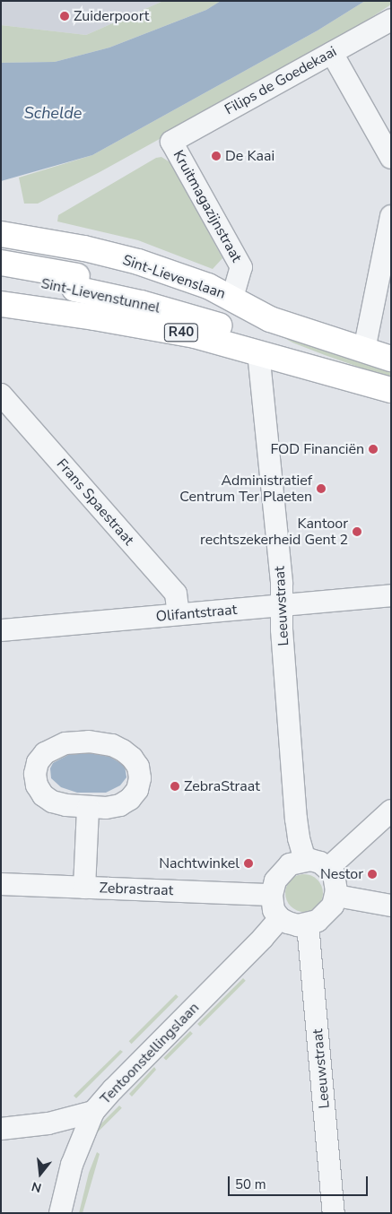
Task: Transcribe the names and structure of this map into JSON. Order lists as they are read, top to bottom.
{
  "streets": {
    "main road": ["Sint-Lievenslaan", "Sint-Lievenstunnel", "R40"],
    "street": [
      "Filips de Goedekaai",
      "Kruitmagazijnstraat",
      "Frans Spaestraat",
      "Leeuwstraat",
      "Olifantstraat",
      "Zebrastraat",
      "Tentoonstellingslaan"
    ]
  },
  "crossings": [
    ["Filips de Goedekaai", "Kruitmagazijnstraat"],
    ["Kruitmagazijnstraat", "Sint-Lievenslaan"],
    ["Sint-Lievenslaan", "Sint-Lievenstunnel"],
    ["Sint-Lievenstunnel", "R40"],
    ["R40", "Leeuwstraat"],
    ["Frans Spaestraat", "Olifantstraat"],
    ["Leeuwstraat", "Olifantstraat"],
    ["Leeuwstraat", "Zebrastraat"],
    ["Leeuwstraat", "Tentoonstellingslaan"],
    ["Zebrastraat", "Tentoonstellingslaan"]
  ],
  "water": ["Schelde"],
  "places": [
    "Zuiderpoort",
    "De Kaai",
    "FOD Financiën",
    "Administratief Centrum Ter Plaeten",
    "Kantoor rechtszekerheid Gent 2",
    "ZebraStraat",
    "Nachtwinkel",
    "Nestor"
  ],
  "scale_bar": "50 m",
  "north": "bottom"
}
